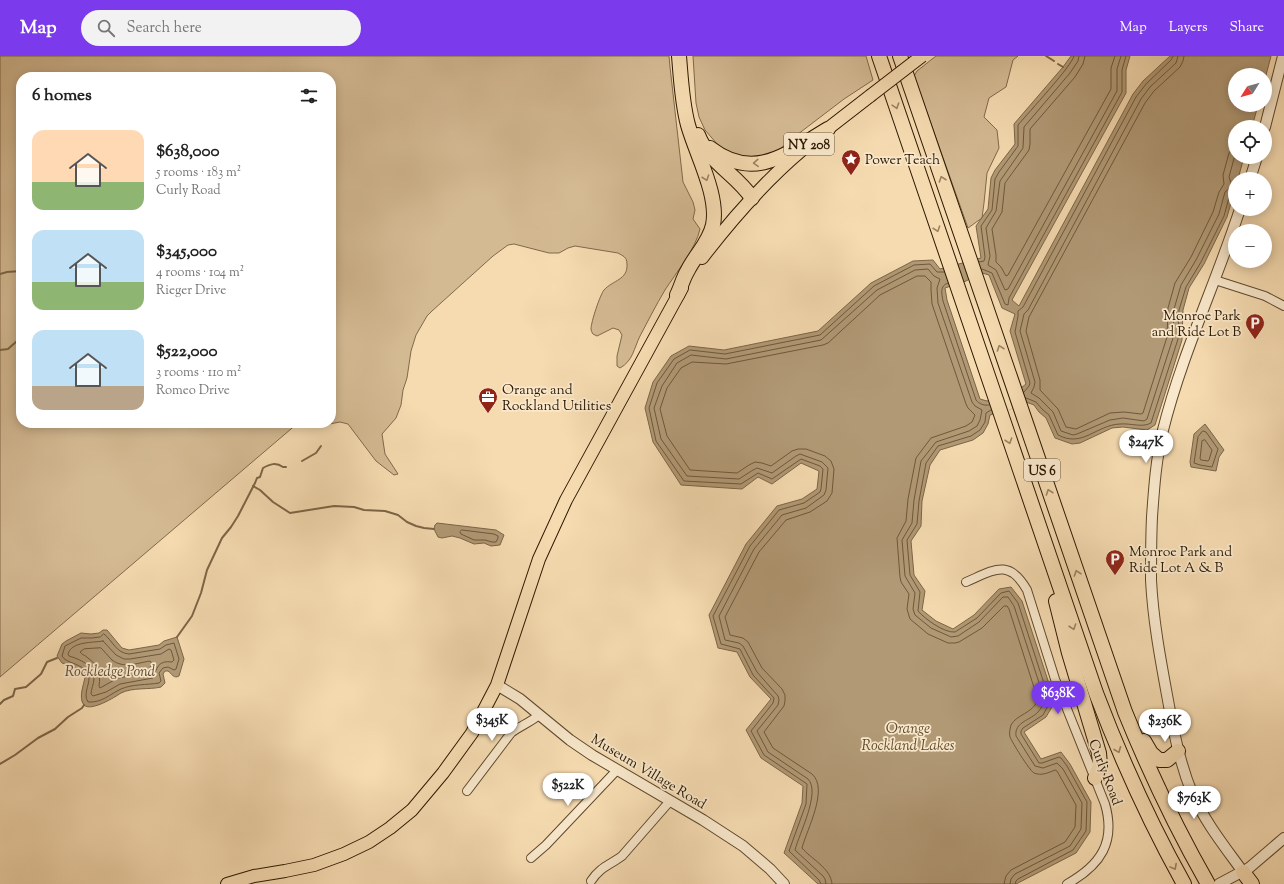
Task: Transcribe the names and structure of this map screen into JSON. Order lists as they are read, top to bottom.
{
  "streets": {
    "highway": ["US 6"],
    "main road": ["NY 208"],
    "street": ["Museum Village Road", "Curly Road"]
  },
  "crossings": [
    ["NY 208", "Museum Village Road"]
  ],
  "water": ["Rockledge Pond", "Orange Rockland Lakes"],
  "places": {
    "place": ["Power Teach"],
    "parking": ["Monroe Park and Ride Lot B", "Monroe Park and Ride Lot A & B"],
    "office": ["Orange and Rockland Utilities"]
  },
  "north": "bottom left",
  "page": {
    "header": "Map",
    "search": "Search here",
    "nav": ["Map", "Layers", "Share"],
    "map_buttons": ["+", "−"],
    "heading": "6 homes",
    "list": [
      {
        "name": "$638,000",
        "note": "5 rooms · 183 m² · Curly Road"
      },
      {
        "name": "$345,000",
        "note": "4 rooms · 104 m² · Rieger Drive"
      },
      {
        "name": "$522,000",
        "note": "3 rooms · 110 m² · Romeo Drive"
      }
    ],
    "price": [
      "$247K",
      "$638K",
      "$345K",
      "$236K",
      "$522K",
      "$763K"
    ]
  }
}
